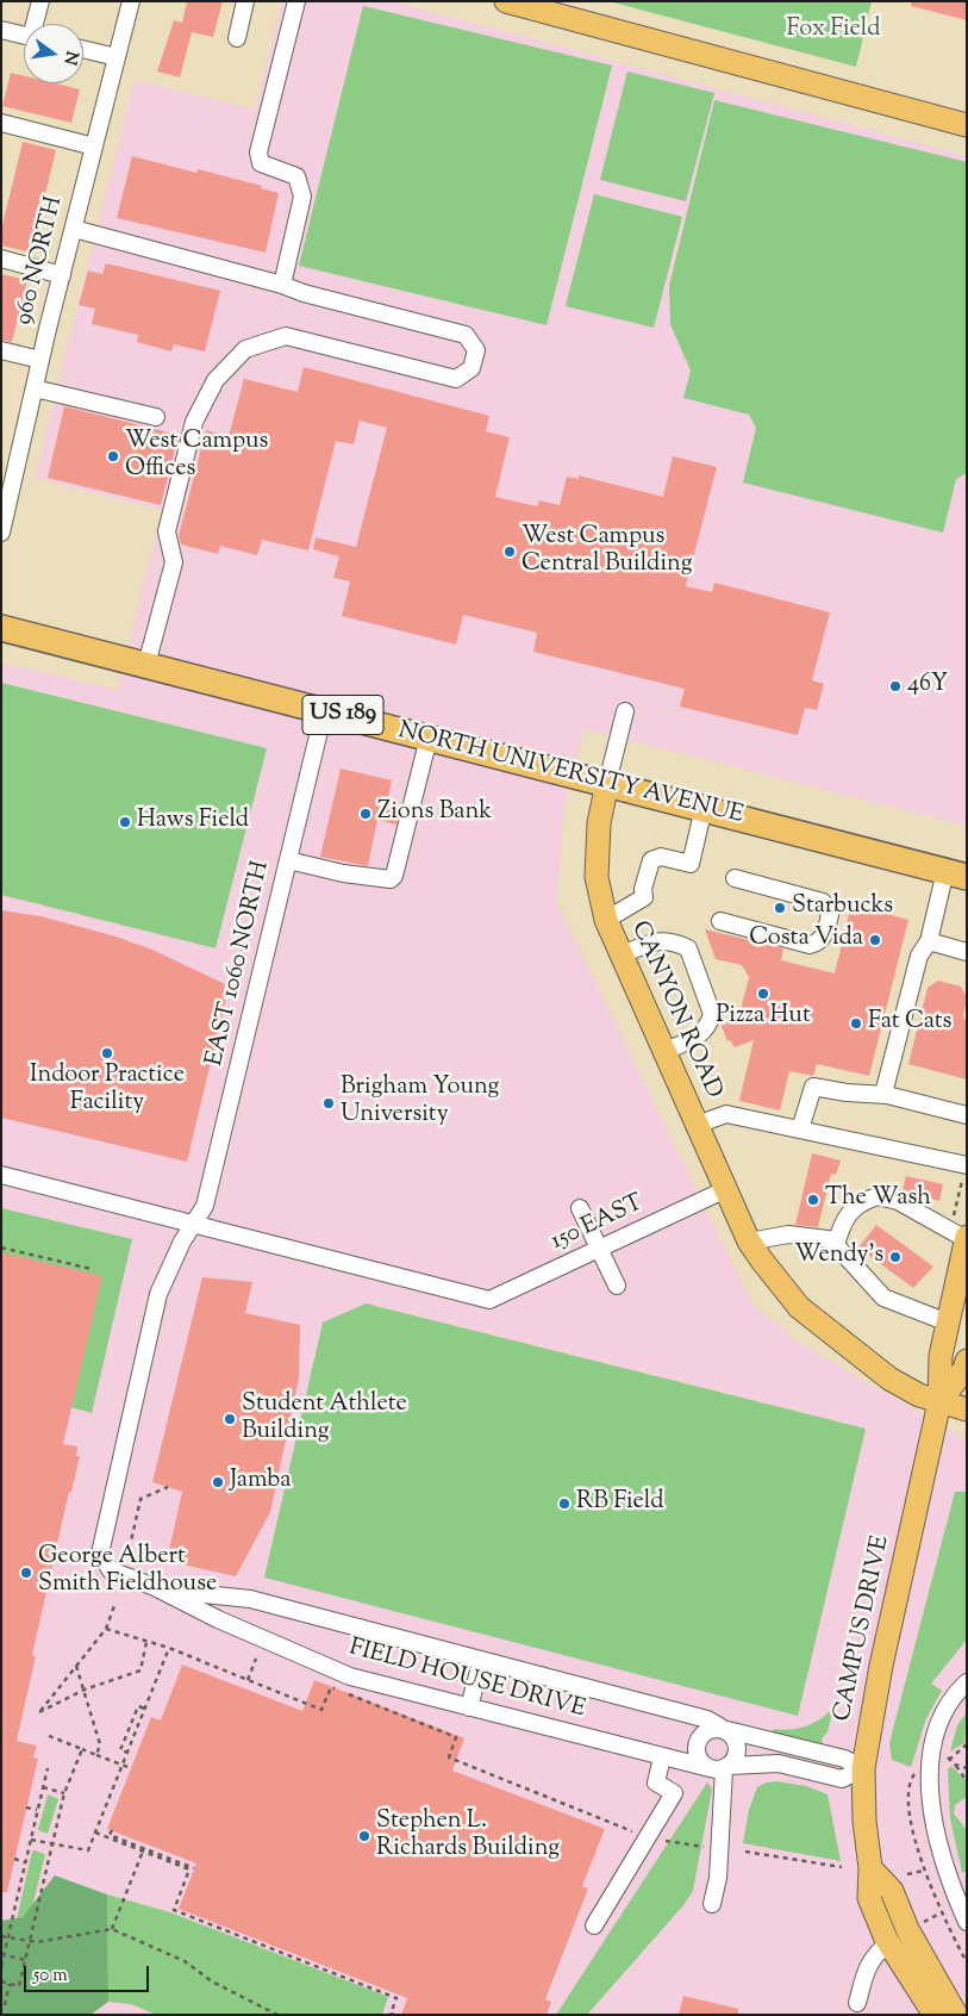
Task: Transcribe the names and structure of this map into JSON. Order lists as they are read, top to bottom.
{
  "streets": {
    "highway": ["US 189", "NORTH UNIVERSITY AVENUE"],
    "main road": ["CANYON ROAD", "CAMPUS DRIVE"],
    "street": [
      "960 NORTH",
      "EAST 1060 NORTH",
      "150 EAST",
      "FIELD HOUSE DRIVE"
    ]
  },
  "crossings": [
    ["NORTH UNIVERSITY AVENUE", "EAST 1060 NORTH"],
    ["NORTH UNIVERSITY AVENUE", "CANYON ROAD"],
    ["EAST 1060 NORTH", "150 EAST"],
    ["EAST 1060 NORTH", "FIELD HOUSE DRIVE"],
    ["CANYON ROAD", "150 EAST"],
    ["CANYON ROAD", "CAMPUS DRIVE"],
    ["150 EAST", "FIELD HOUSE DRIVE"],
    ["CAMPUS DRIVE", "FIELD HOUSE DRIVE"]
  ],
  "parks": ["Fox Field"],
  "places": [
    "West Campus Offices",
    "West Campus Central Building",
    "46Y",
    "Zions Bank",
    "Haws Field",
    "Starbucks",
    "Costa Vida",
    "Pizza Hut",
    "Fat Cats",
    "Indoor Practice Facility",
    "Brigham Young University",
    "The Wash",
    "Wendy's",
    "Student Athlete Building",
    "Jamba",
    "RB Field",
    "George Albert Smith Fieldhouse",
    "Stephen L. Richards Building"
  ],
  "scale_bar": "50 m",
  "north": "right"
}
